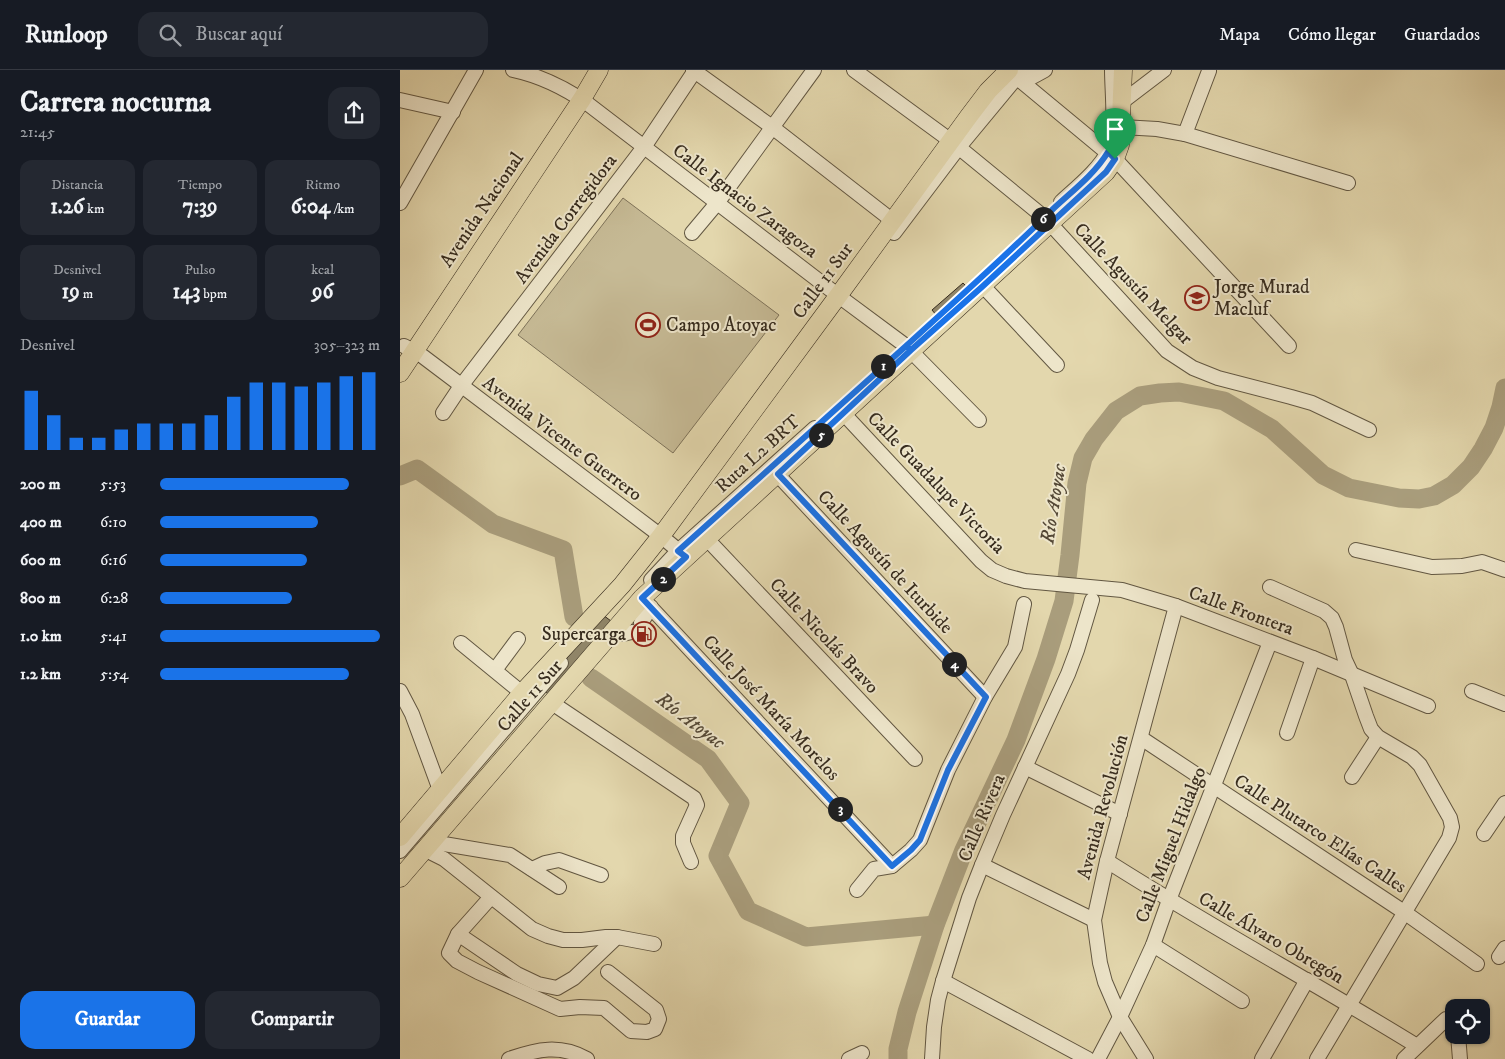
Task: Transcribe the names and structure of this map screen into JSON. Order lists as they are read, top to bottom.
{
  "streets": {
    "main road": ["Avenida Nacional", "Calle 11 Sur"],
    "street": [
      "Calle Ignacio Zaragoza",
      "Avenida Corregidora",
      "Calle Agustín Melgar",
      "Avenida Vicente Guerrero",
      "Ruta L2 BRT",
      "Calle Guadalupe Victoria",
      "Calle Agustín de Iturbide",
      "Calle Frontera",
      "Calle Nicolás Bravo",
      "Calle José María Morelos",
      "Avenida Revolución",
      "Calle Rivera",
      "Calle Plutarco Elías Calles",
      "Calle Miguel Hidalgo",
      "Calle Álvaro Obregón"
    ]
  },
  "crossings": [
    ["Calle Ignacio Zaragoza", "Avenida Nacional"],
    ["Calle Ignacio Zaragoza", "Avenida Corregidora"],
    ["Calle Ignacio Zaragoza", "Calle 11 Sur"],
    ["Calle Ignacio Zaragoza", "Ruta L2 BRT"],
    ["Avenida Nacional", "Avenida Vicente Guerrero"],
    ["Avenida Corregidora", "Avenida Vicente Guerrero"],
    ["Calle 11 Sur", "Calle Agustín Melgar"],
    ["Calle 11 Sur", "Avenida Vicente Guerrero"],
    ["Calle 11 Sur", "Ruta L2 BRT"],
    ["Calle 11 Sur", "Calle Guadalupe Victoria"],
    ["Calle 11 Sur", "Calle Agustín de Iturbide"],
    ["Calle 11 Sur", "Calle Nicolás Bravo"],
    ["Calle 11 Sur", "Calle José María Morelos"],
    ["Calle Agustín Melgar", "Ruta L2 BRT"],
    ["Avenida Vicente Guerrero", "Ruta L2 BRT"],
    ["Calle Guadalupe Victoria", "Calle Frontera"],
    ["Calle Frontera", "Avenida Revolución"],
    ["Calle Frontera", "Calle Miguel Hidalgo"],
    ["Avenida Revolución", "Calle Plutarco Elías Calles"],
    ["Avenida Revolución", "Calle Miguel Hidalgo"],
    ["Avenida Revolución", "Calle Álvaro Obregón"],
    ["Calle Plutarco Elías Calles", "Calle Miguel Hidalgo"],
    ["Calle Miguel Hidalgo", "Calle Álvaro Obregón"]
  ],
  "water": ["Río Atoyac"],
  "places": {
    "school or university": ["Jorge Murad Macluf"],
    "sports": ["Campo Atoyac"],
    "fuel station": ["Supercarga"]
  },
  "page": {
    "header": "Runloop",
    "search": "Buscar aquí",
    "nav": ["Mapa", "Cómo llegar", "Guardados"],
    "heading": ["Carrera nocturna", "21:45"],
    "stats": [
      ["Distancia", "1.26 km"],
      ["Tiempo", "7:39"],
      ["Ritmo", "6:04 /km"],
      ["Desnivel", "19 m"],
      ["Pulso", "143 bpm"],
      ["kcal", "96"]
    ],
    "pins": [
      "6",
      "1",
      "5",
      "2",
      "4",
      "3"
    ],
    "chart": ["Desnivel", "305–323 m"],
    "list": [
      {
        "name": "200 m",
        "note": "5:53"
      },
      {
        "name": "400 m",
        "note": "6:10"
      },
      {
        "name": "600 m",
        "note": "6:16"
      },
      {
        "name": "800 m",
        "note": "6:28"
      },
      {
        "name": "1.0 km",
        "note": "5:41"
      },
      {
        "name": "1.2 km",
        "note": "5:54"
      }
    ],
    "buttons": ["Guardar", "Compartir"]
  }
}
